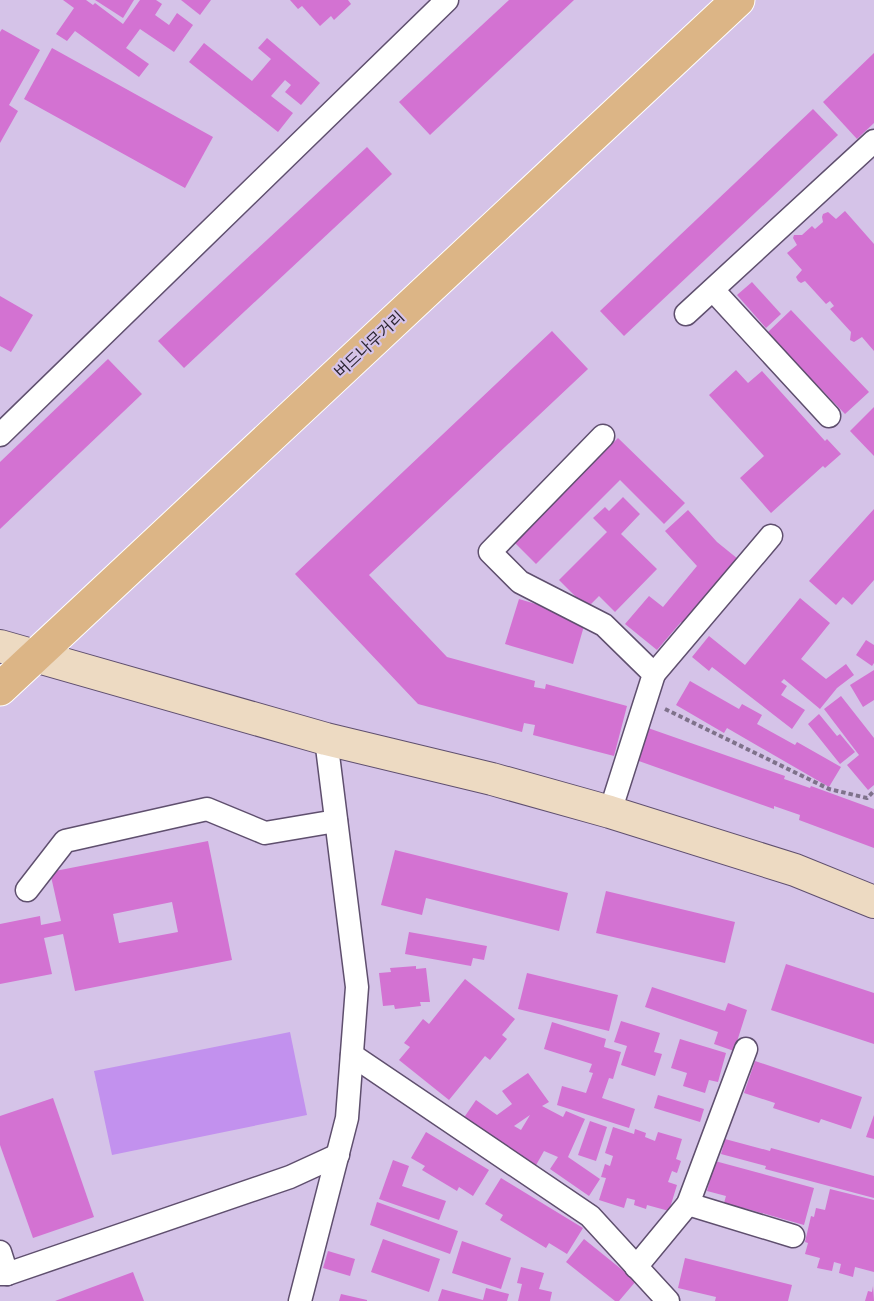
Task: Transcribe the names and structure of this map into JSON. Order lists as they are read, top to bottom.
{
  "streets": {
    "main road": ["버드나무거리"]
  }
}
